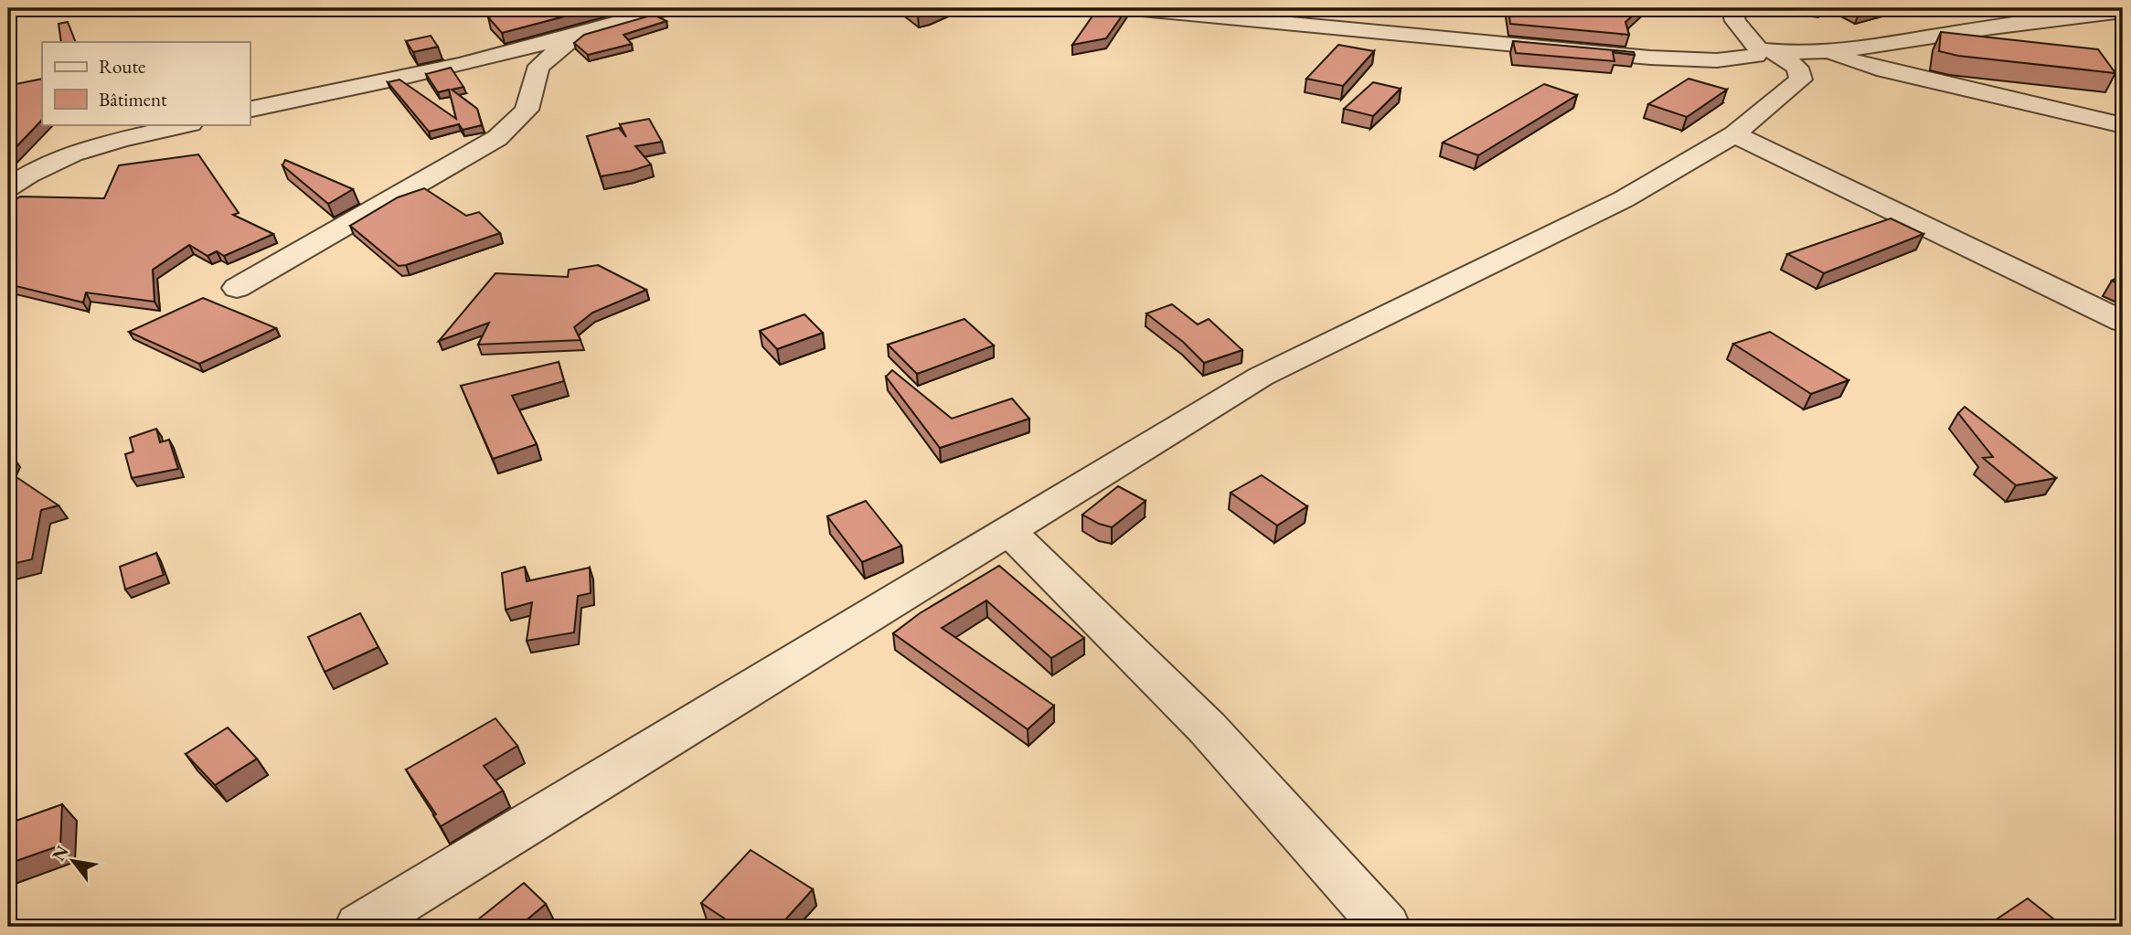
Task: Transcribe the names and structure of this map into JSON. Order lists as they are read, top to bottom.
{
  "legend": ["Route", "Bâtiment"],
  "north": "top left"
}
